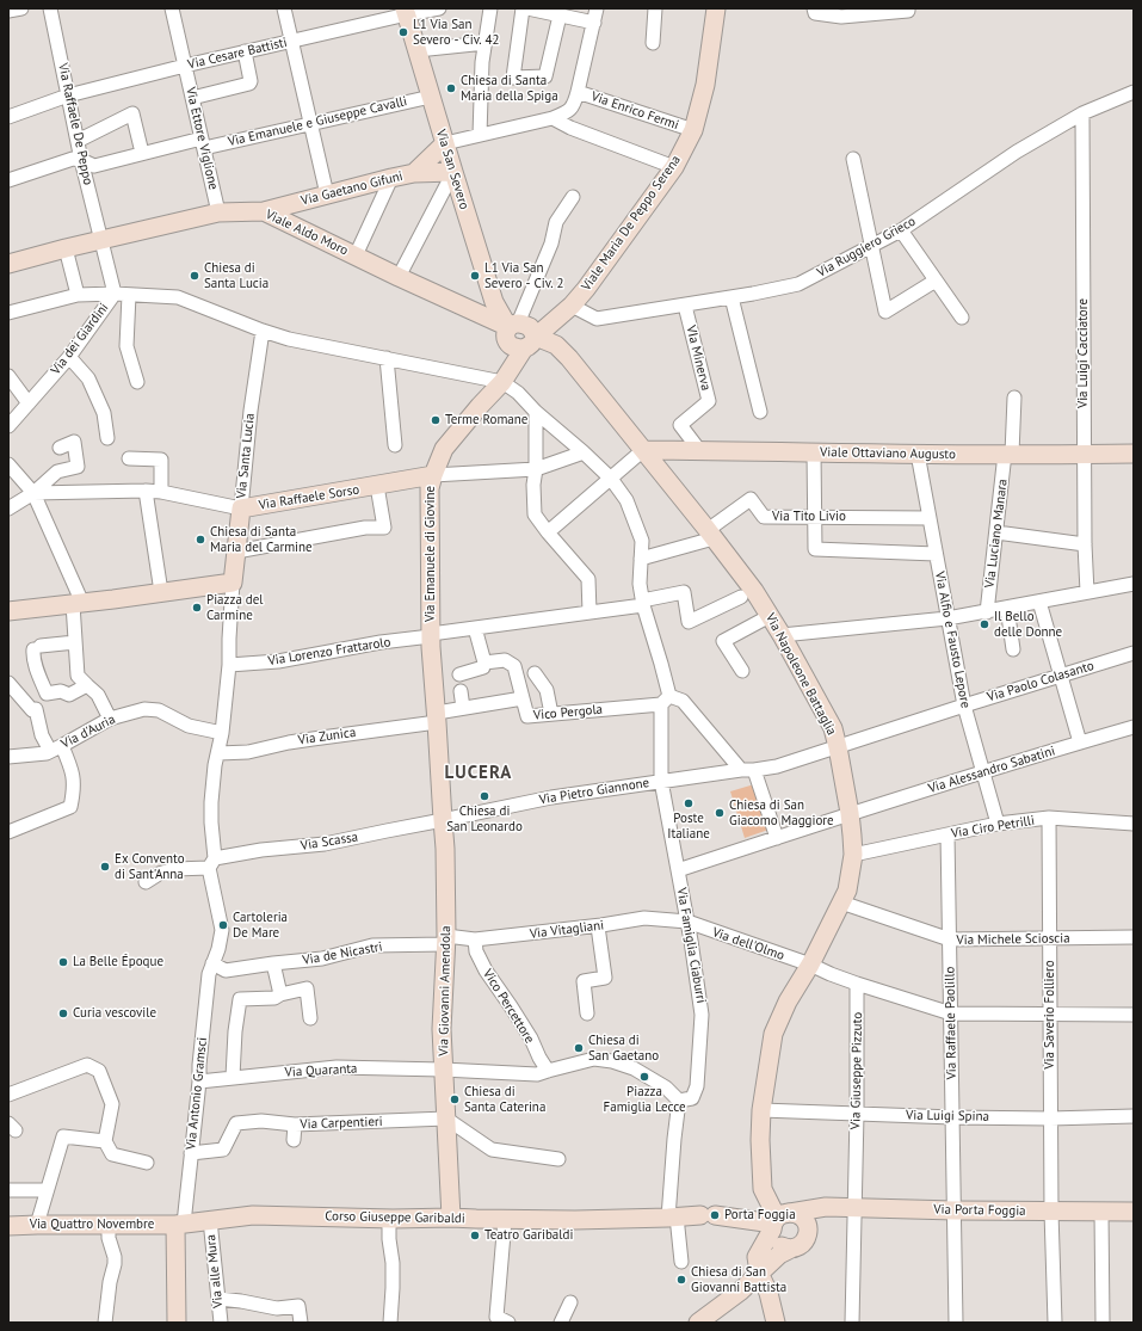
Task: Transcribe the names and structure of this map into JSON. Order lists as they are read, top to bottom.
{
  "streets": {
    "street": [
      "Via Cesare Battisti",
      "Via Enrico Fermi",
      "Via Emanuele e Giuseppe Cavalli",
      "Via Raffaele De Peppo",
      "Via Ettore Viglione",
      "Via San Severo",
      "Via Gaetano Gifuni",
      "Viale Maria De Peppo Serena",
      "Viale Aldo Moro",
      "Via Ruggiero Grieco",
      "Via dei Giardini",
      "Via Luigi Cacciatore",
      "VIa Minerva",
      "Viale Ottaviano Augusto",
      "Via Santa Lucia",
      "Via Raffaele Sorso",
      "Via Tito Livio",
      "Via Luciano Manara",
      "Via Emanuele di Giovine",
      "Via Alfio e Fausto Lepore",
      "Via Lorenzo Frattarolo",
      "Via Napoleone Battaglia",
      "Via Paolo Colasanto",
      "Vico Pergola",
      "Via d'Auria",
      "Via Zunica",
      "Via Alessandro Sabatini",
      "Via Pietro Giannone",
      "Via Ciro Petrilli",
      "Via Scassa",
      "Via Vitagliani",
      "Via Michele Scioscia",
      "Via dell'Olmo",
      "Via Famiglia Ciaburri",
      "Via de Nicastri",
      "Via Giovanni Amendola",
      "Vico Percettore",
      "Via Saverio Folliero",
      "Via Raffaele Paolillo",
      "Via Quaranta",
      "Via Giuseppe Pizzuto",
      "Via Antonio Gramsci",
      "Via Luigi Spina",
      "Via Carpentieri",
      "Via Porta Foggia",
      "Corso Giuseppe Garibaldi",
      "Via Quattro Novembre",
      "Via alle Mura"
    ]
  },
  "crossings": [
    ["Via Cesare Battisti", "Via Raffaele De Peppo"],
    ["Via Cesare Battisti", "Via Ettore Viglione"],
    ["Via Cesare Battisti", "Via San Severo"],
    ["Via Enrico Fermi", "Viale Maria De Peppo Serena"],
    ["Via Emanuele e Giuseppe Cavalli", "Via Raffaele De Peppo"],
    ["Via Emanuele e Giuseppe Cavalli", "Via Ettore Viglione"],
    ["Via Emanuele e Giuseppe Cavalli", "Via San Severo"],
    ["Via Raffaele De Peppo", "Viale Aldo Moro"],
    ["Via Raffaele De Peppo", "Via dei Giardini"],
    ["Via Ettore Viglione", "Viale Aldo Moro"],
    ["Via San Severo", "Via Gaetano Gifuni"],
    ["Via San Severo", "Viale Maria De Peppo Serena"],
    ["Via San Severo", "Viale Aldo Moro"],
    ["Via San Severo", "Via Emanuele di Giovine"],
    ["Via San Severo", "Via Napoleone Battaglia"],
    ["Via Gaetano Gifuni", "Viale Aldo Moro"],
    ["Viale Maria De Peppo Serena", "Viale Aldo Moro"],
    ["Viale Maria De Peppo Serena", "Via Ruggiero Grieco"],
    ["Viale Maria De Peppo Serena", "Via Napoleone Battaglia"],
    ["Viale Aldo Moro", "Via dei Giardini"],
    ["Viale Aldo Moro", "Via Napoleone Battaglia"],
    ["Via Ruggiero Grieco", "Via Luigi Cacciatore"],
    ["Via Ruggiero Grieco", "VIa Minerva"],
    ["Via Luigi Cacciatore", "Viale Ottaviano Augusto"],
    ["VIa Minerva", "Viale Ottaviano Augusto"],
    ["Viale Ottaviano Augusto", "Via Luciano Manara"],
    ["Viale Ottaviano Augusto", "Via Alfio e Fausto Lepore"],
    ["Viale Ottaviano Augusto", "Via Napoleone Battaglia"],
    ["Via Santa Lucia", "Via Raffaele Sorso"],
    ["Via Raffaele Sorso", "Via Emanuele di Giovine"],
    ["Via Tito Livio", "Via Alfio e Fausto Lepore"],
    ["Via Tito Livio", "Via Napoleone Battaglia"],
    ["Via Emanuele di Giovine", "Via Lorenzo Frattarolo"],
    ["Via Emanuele di Giovine", "Vico Pergola"],
    ["Via Emanuele di Giovine", "Via Zunica"],
    ["Via Emanuele di Giovine", "Via Famiglia Ciaburri"],
    ["Via Emanuele di Giovine", "Via Giovanni Amendola"],
    ["Via Alfio e Fausto Lepore", "Via Paolo Colasanto"],
    ["Via Alfio e Fausto Lepore", "Via Alessandro Sabatini"],
    ["Via Alfio e Fausto Lepore", "Via Ciro Petrilli"],
    ["Via Lorenzo Frattarolo", "Via Famiglia Ciaburri"],
    ["Via Lorenzo Frattarolo", "Via Antonio Gramsci"],
    ["Via Napoleone Battaglia", "Via Paolo Colasanto"],
    ["Via Napoleone Battaglia", "Via Alessandro Sabatini"],
    ["Via Napoleone Battaglia", "Via Ciro Petrilli"],
    ["Via Napoleone Battaglia", "Via Michele Scioscia"],
    ["Via Napoleone Battaglia", "Via dell'Olmo"],
    ["Via Napoleone Battaglia", "Via Luigi Spina"],
    ["Via Napoleone Battaglia", "Via Porta Foggia"],
    ["Via Napoleone Battaglia", "Corso Giuseppe Garibaldi"],
    ["Via Paolo Colasanto", "Via Pietro Giannone"],
    ["Vico Pergola", "Via Zunica"],
    ["Vico Pergola", "Via Famiglia Ciaburri"],
    ["Vico Pergola", "Via Giovanni Amendola"],
    ["Via d'Auria", "Via Antonio Gramsci"],
    ["Via Zunica", "Via Giovanni Amendola"],
    ["Via Zunica", "Via Antonio Gramsci"],
    ["Via Alessandro Sabatini", "Via Famiglia Ciaburri"],
    ["Via Pietro Giannone", "Via Scassa"],
    ["Via Pietro Giannone", "Via Famiglia Ciaburri"],
    ["Via Pietro Giannone", "Via Giovanni Amendola"],
    ["Via Ciro Petrilli", "Via Saverio Folliero"],
    ["Via Ciro Petrilli", "Via Raffaele Paolillo"],
    ["Via Scassa", "Via Giovanni Amendola"],
    ["Via Scassa", "Via Antonio Gramsci"],
    ["Via Vitagliani", "Via dell'Olmo"],
    ["Via Vitagliani", "Via Famiglia Ciaburri"],
    ["Via Vitagliani", "Via de Nicastri"],
    ["Via Vitagliani", "Via Giovanni Amendola"],
    ["Via Vitagliani", "Vico Percettore"],
    ["Via Michele Scioscia", "Via Saverio Folliero"],
    ["Via Michele Scioscia", "Via Raffaele Paolillo"],
    ["Via dell'Olmo", "Via Famiglia Ciaburri"],
    ["Via Famiglia Ciaburri", "Via Quaranta"],
    ["Via de Nicastri", "Via Giovanni Amendola"],
    ["Via de Nicastri", "Via Antonio Gramsci"],
    ["Via Giovanni Amendola", "Via Quaranta"],
    ["Via Giovanni Amendola", "Via Carpentieri"],
    ["Via Giovanni Amendola", "Corso Giuseppe Garibaldi"],
    ["Vico Percettore", "Via Quaranta"],
    ["Via Saverio Folliero", "Via Luigi Spina"],
    ["Via Saverio Folliero", "Via Porta Foggia"],
    ["Via Raffaele Paolillo", "Via Luigi Spina"],
    ["Via Raffaele Paolillo", "Via Porta Foggia"],
    ["Via Quaranta", "Via Antonio Gramsci"],
    ["Via Giuseppe Pizzuto", "Via Luigi Spina"],
    ["Via Giuseppe Pizzuto", "Via Porta Foggia"],
    ["Via Antonio Gramsci", "Via Carpentieri"],
    ["Via Antonio Gramsci", "Corso Giuseppe Garibaldi"],
    ["Via Antonio Gramsci", "Via Quattro Novembre"],
    ["Via Porta Foggia", "Corso Giuseppe Garibaldi"],
    ["Corso Giuseppe Garibaldi", "Via Quattro Novembre"],
    ["Corso Giuseppe Garibaldi", "Via alle Mura"]
  ],
  "districts": ["LUCERA"],
  "places": [
    "L1 Via San Severo - Civ. 42",
    "Chiesa di Santa Maria della Spiga",
    "Chiesa di Santa Lucia",
    "L1 Via San Severo - Civ. 2",
    "Terme Romane",
    "Chiesa di Santa Maria del Carmine",
    "Piazza del Carmine",
    "Il Bello delle Donne",
    "Chiesa di San Leonardo",
    "Poste Italiane",
    "Chiesa di San Giacomo Maggiore",
    "Ex Convento di Sant'Anna",
    "Cartoleria De Mare",
    "La Belle Époque",
    "Curia vescovile",
    "Chiesa di San Gaetano",
    "Piazza Famiglia Lecce",
    "Chiesa di Santa Caterina",
    "Porta Foggia",
    "Teatro Garibaldi",
    "Chiesa di San Giovanni Battista"
  ]
}
